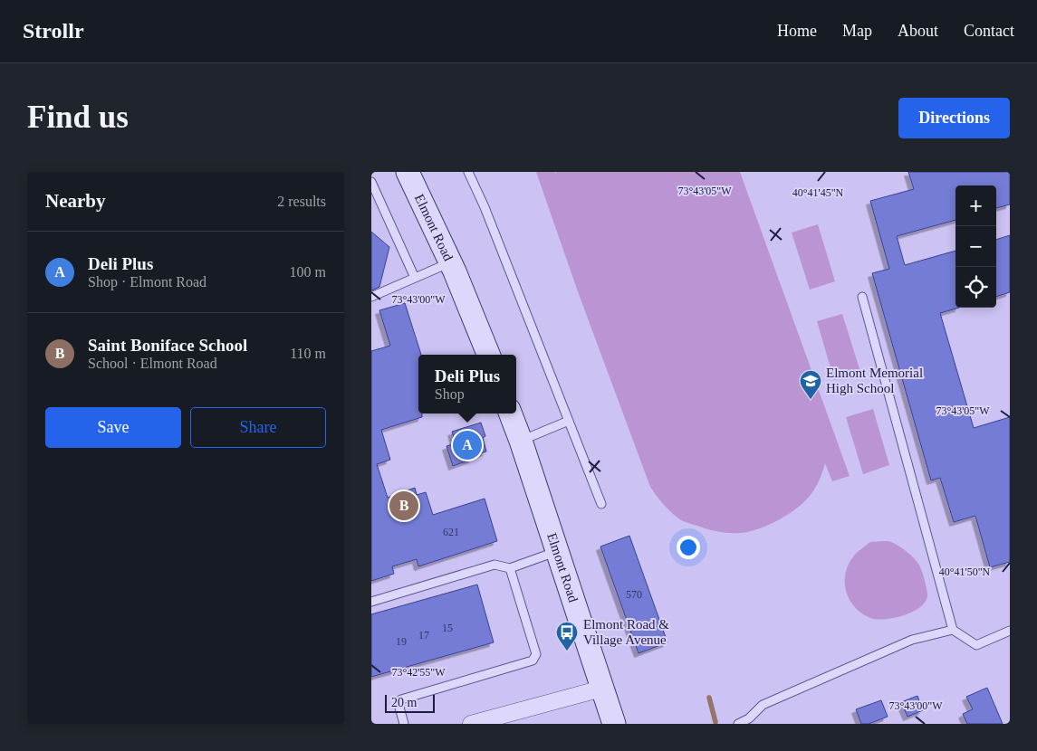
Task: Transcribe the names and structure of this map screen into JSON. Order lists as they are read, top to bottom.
{
  "streets": {
    "main road": ["Elmont Road"]
  },
  "places": {
    "school or university": ["Elmont Memorial High School"],
    "bus stop": ["Elmont Road & Village Avenue"]
  },
  "house_numbers": [
    "621",
    "570",
    "15",
    "17",
    "19"
  ],
  "scale_bar": "20 m",
  "page": {
    "header": "Strollr",
    "nav": [
      "Home",
      "Map",
      "About",
      "Contact"
    ],
    "buttons": [
      "Directions",
      ["Save", "Share"]
    ],
    "title": "Find us",
    "heading": ["Nearby", "2 results"],
    "map_buttons": ["+", "−"],
    "list": [
      {
        "mark": "A",
        "name": "Deli Plus",
        "note": "Shop · Elmont Road",
        "value": "100 m"
      },
      {
        "mark": "B",
        "name": "Saint Boniface School",
        "note": "School · Elmont Road",
        "value": "110 m"
      }
    ],
    "popup": ["Deli Plus", "Shop"],
    "pins": ["A", "B"],
    "scale": "20 m"
  },
  "coordinates": [
    "73°43'05\"W",
    "40°41'45\"N",
    "73°43'00\"W",
    "40°41'50\"N",
    "73°42'55\"W"
  ]
}
